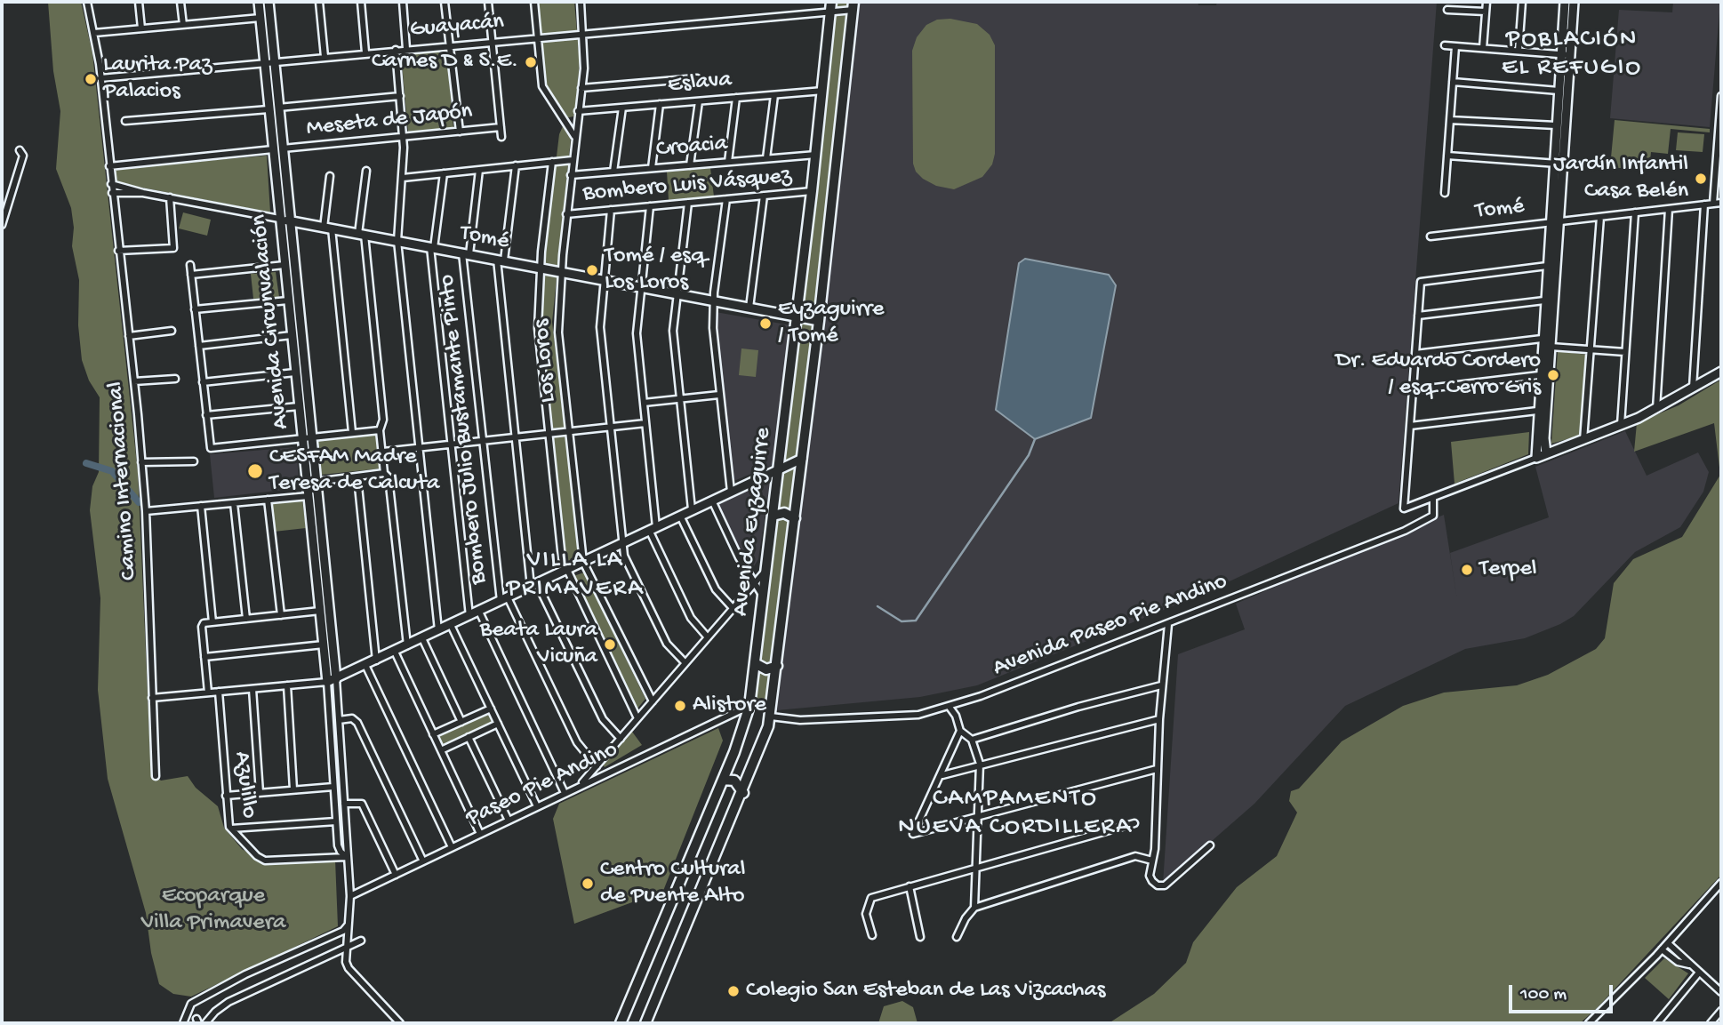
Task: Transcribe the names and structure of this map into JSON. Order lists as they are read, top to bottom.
{
  "streets": {
    "main road": ["Avenida Eyzaguirre"],
    "street": [
      "Guayacán",
      "Eslava",
      "Meseta de Japón",
      "Croacia",
      "Bombero Luis Vásquez",
      "Tomé",
      "Avenida Circunvalación",
      "Los Loros",
      "Bombero Julio Bustamante Pinto",
      "Camino Internacional",
      "Avenida Paseo Pie Andino",
      "Azulillo",
      "Paseo Pie Andino"
    ]
  },
  "crossings": [
    ["Guayacán", "Avenida Circunvalación"],
    ["Guayacán", "Los Loros"],
    ["Guayacán", "Camino Internacional"],
    ["Guayacán", "Avenida Eyzaguirre"],
    ["Eslava", "Los Loros"],
    ["Eslava", "Avenida Eyzaguirre"],
    ["Meseta de Japón", "Avenida Circunvalación"],
    ["Croacia", "Los Loros"],
    ["Croacia", "Avenida Eyzaguirre"],
    ["Bombero Luis Vásquez", "Los Loros"],
    ["Bombero Luis Vásquez", "Avenida Eyzaguirre"],
    ["Tomé", "Avenida Circunvalación"],
    ["Tomé", "Los Loros"],
    ["Tomé", "Bombero Julio Bustamante Pinto"],
    ["Tomé", "Camino Internacional"],
    ["Tomé", "Avenida Eyzaguirre"],
    ["Avenida Circunvalación", "Azulillo"],
    ["Avenida Circunvalación", "Paseo Pie Andino"],
    ["Avenida Eyzaguirre", "Avenida Paseo Pie Andino"],
    ["Avenida Eyzaguirre", "Paseo Pie Andino"]
  ],
  "districts": ["POBLACIÓN EL REFUGIO", "VILLA LA PRIMAVERA", "CAMPAMENTO NUEVA CORDILLERA"],
  "parks": ["Ecoparque Villa Primavera"],
  "places": [
    "Carnes D & S.E.",
    "Laurita Paz Palacios",
    "Jardín Infantil Casa Belén",
    "Tomé / esq. Los Loros",
    "Eyzaguirre / Tomé",
    "Dr. Eduardo Cordero / esq. Cerro Gris",
    "CESFAM Madre Teresa de Calcuta",
    "Terpel",
    "Beata Laura Vicuña",
    "Alistore",
    "Centro Cultural de Puente Alto",
    "Colegio San Esteban de Las Vizcachas"
  ],
  "scale_bar": "100 m"
}
